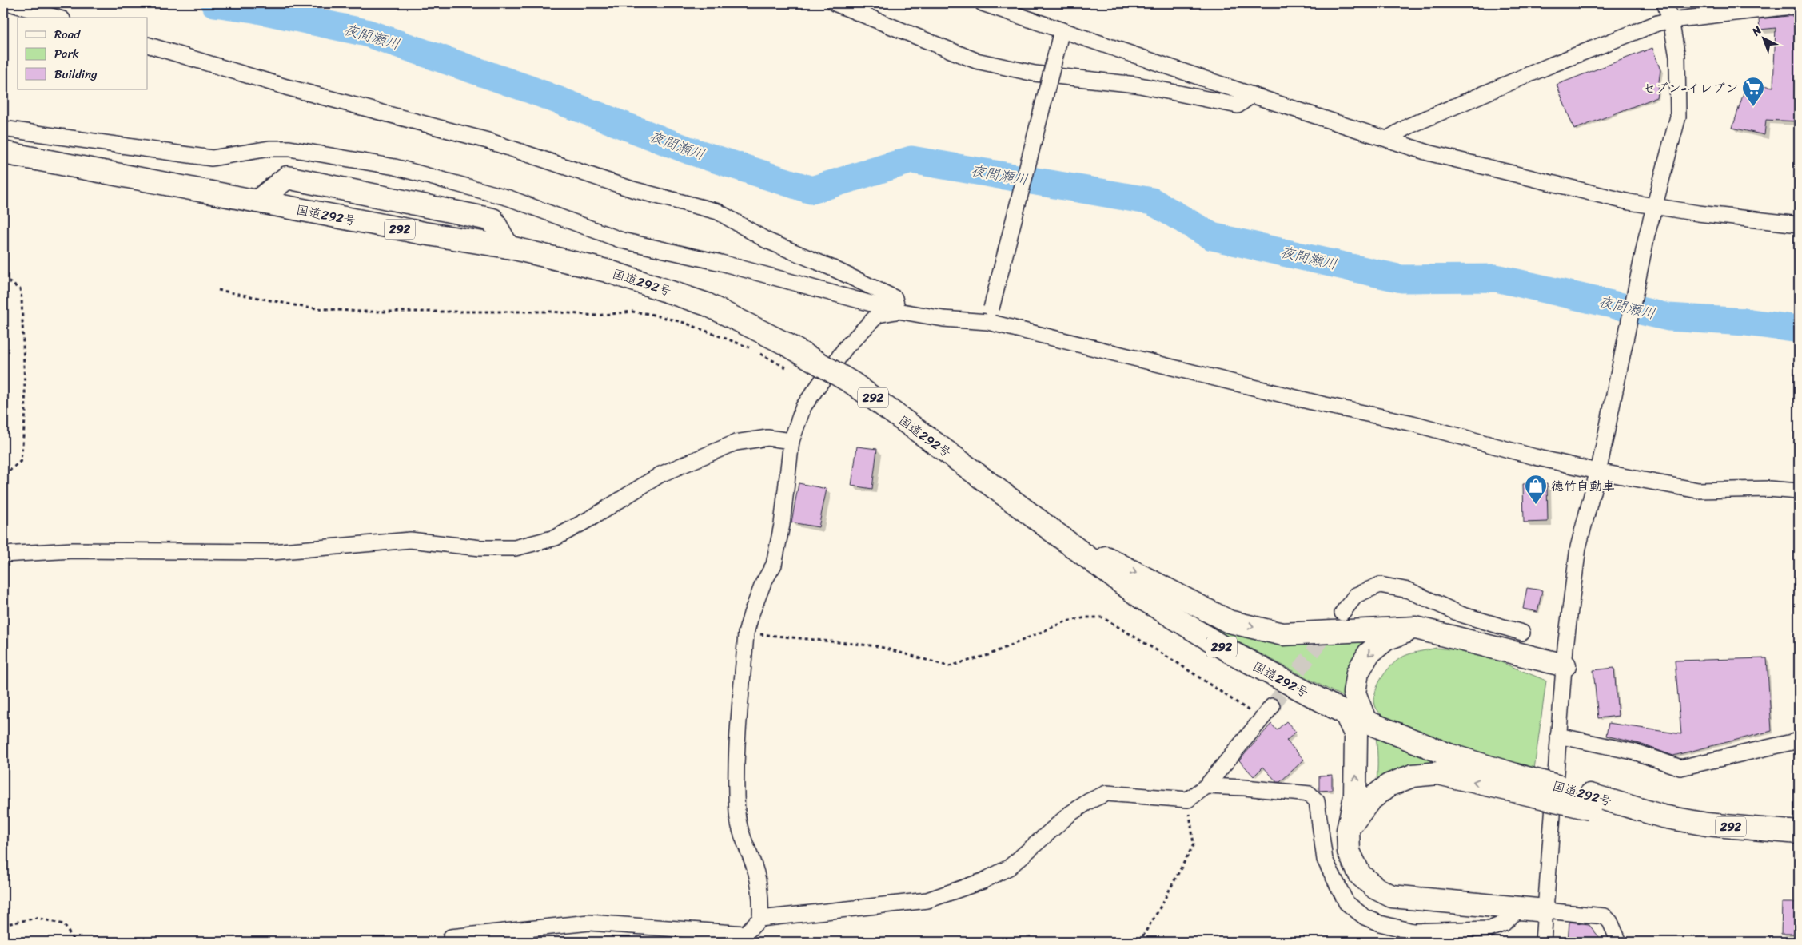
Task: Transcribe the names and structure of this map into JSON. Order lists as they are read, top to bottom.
{
  "streets": {
    "highway": ["国道292号", "292"]
  },
  "crossings": [
    ["国道292号", "292"]
  ],
  "water": ["夜間瀬川"],
  "places": {
    "supermarket": ["セブン-イレブン"],
    "shop": ["徳竹自動車"]
  },
  "legend": ["Road", "Park", "Building"],
  "north": "top left"
}
